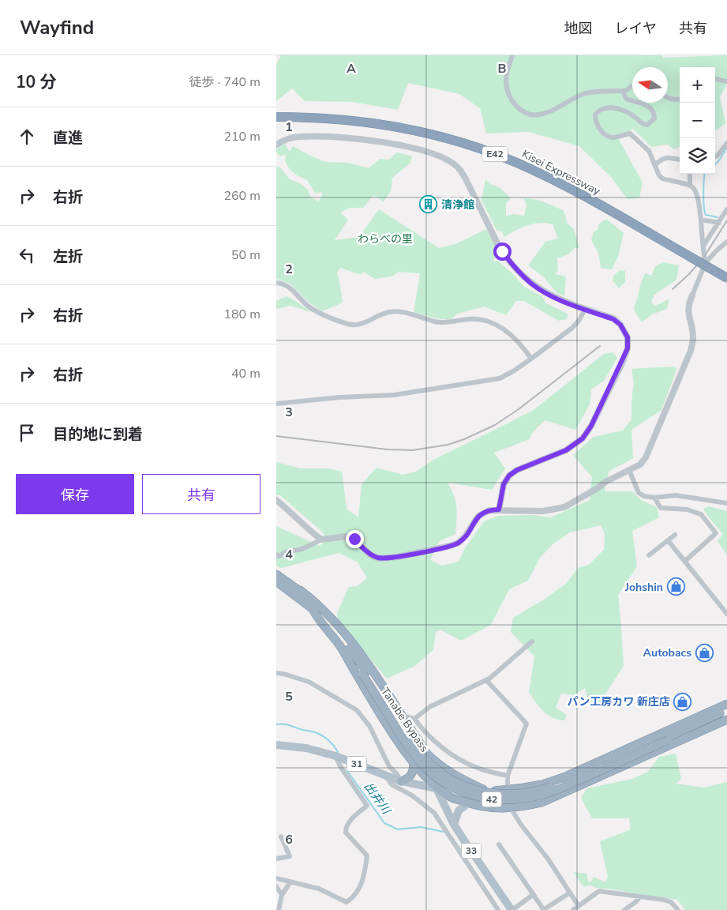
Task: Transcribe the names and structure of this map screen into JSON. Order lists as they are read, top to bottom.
{
  "streets": {
    "highway": [
      "E42",
      "Kisei Expressway",
      "Tanabe Bypass",
      "42"
    ],
    "main road": ["31", "33"]
  },
  "crossings": [
    ["Tanabe Bypass", "42"],
    ["31", "42"],
    ["31", "33"],
    ["42", "33"]
  ],
  "water": ["出井川"],
  "parks": ["わらべの里"],
  "places": {
    "building": ["清浄館"],
    "shop": ["Johshin", "Autobacs", "パン工房カワ 新庄店"]
  },
  "north": "left",
  "page": {
    "header": "Wayfind",
    "nav": ["地図", "レイヤ", "共有"],
    "heading": ["10 分", "徒歩 · 740 m"],
    "map_buttons": ["+", "−"],
    "list": [
      ["直進", "210 m"],
      ["右折", "260 m"],
      ["左折", "50 m"],
      ["右折", "180 m"],
      ["右折", "40 m"],
      "目的地に到着"
    ],
    "buttons": ["保存", "共有"]
  },
  "grid": {
    "columns": ["A", "B"],
    "rows": [
      "1",
      "2",
      "3",
      "4",
      "5",
      "6"
    ]
  }
}
